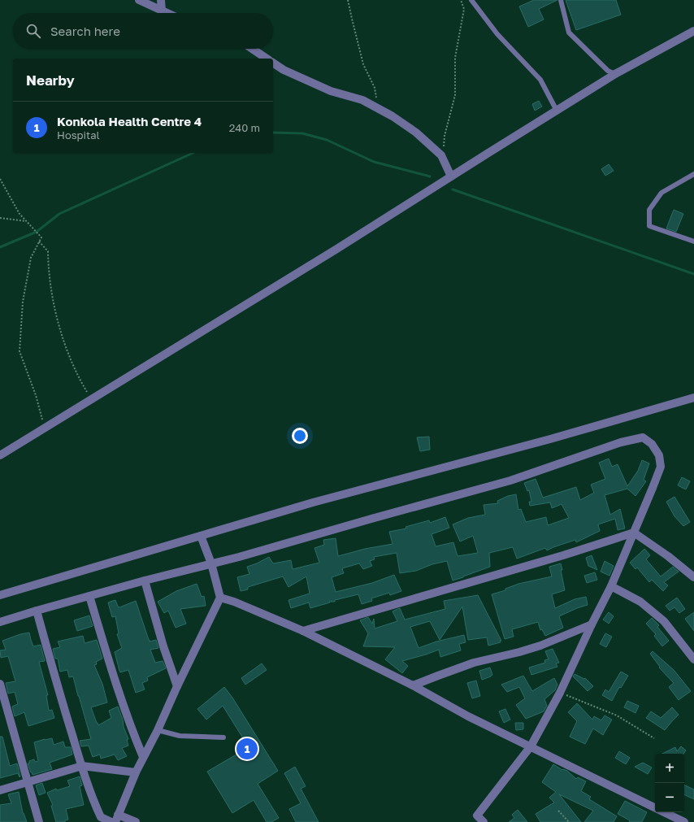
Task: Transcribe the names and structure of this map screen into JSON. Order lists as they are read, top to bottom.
{
  "page": {
    "search": "Search here",
    "heading": "Nearby",
    "list": [
      {
        "mark": "1",
        "name": "Konkola Health Centre 4",
        "note": "Hospital",
        "value": "240 m"
      }
    ],
    "pins": "1",
    "map_buttons": ["+", "−"]
  }
}
